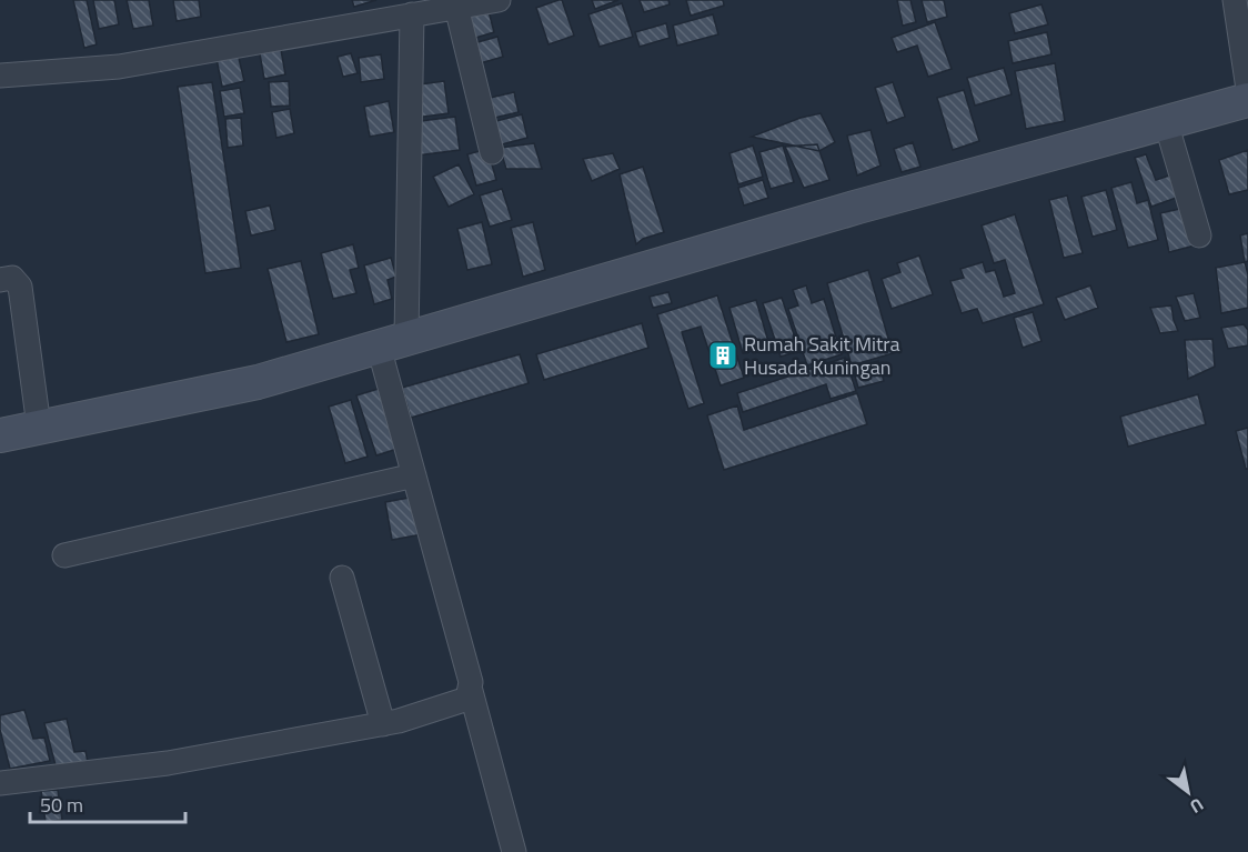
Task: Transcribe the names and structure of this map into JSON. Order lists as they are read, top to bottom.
{
  "places": {
    "building": ["Rumah Sakit Mitra Husada Kuningan"]
  },
  "scale_bar": "50 m",
  "north": "bottom right"
}
